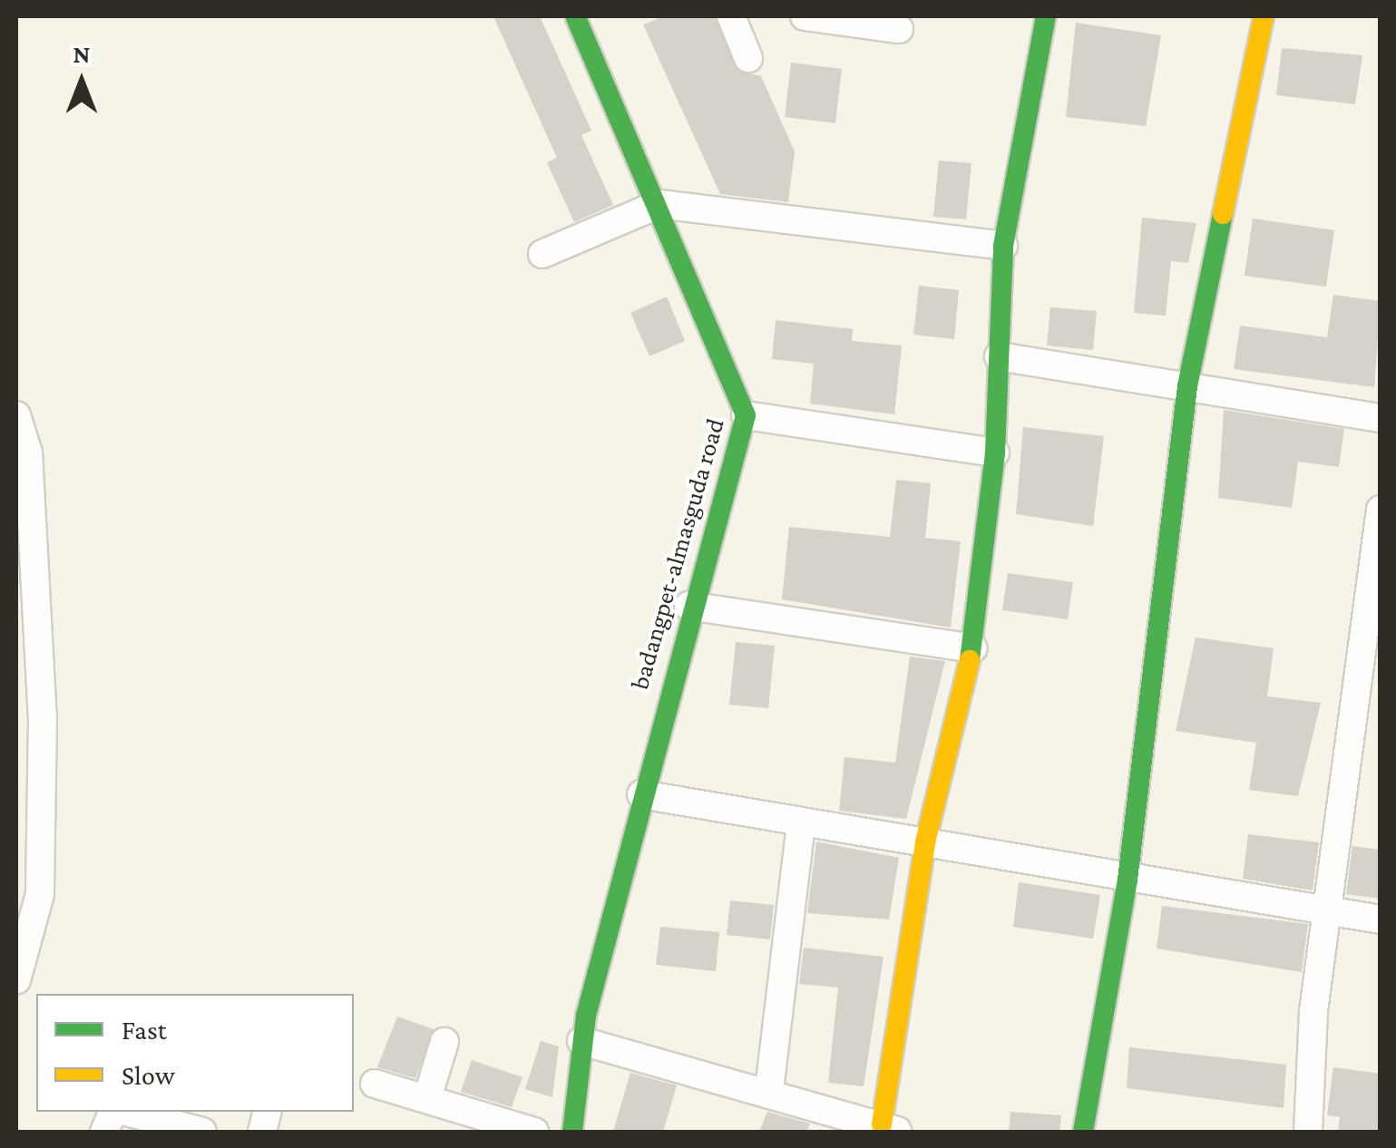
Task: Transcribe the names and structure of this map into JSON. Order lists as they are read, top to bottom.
{
  "streets": {
    "street": ["badangpet-almasguda road"]
  },
  "legend": ["Fast", "Slow"],
  "north": "top"
}
